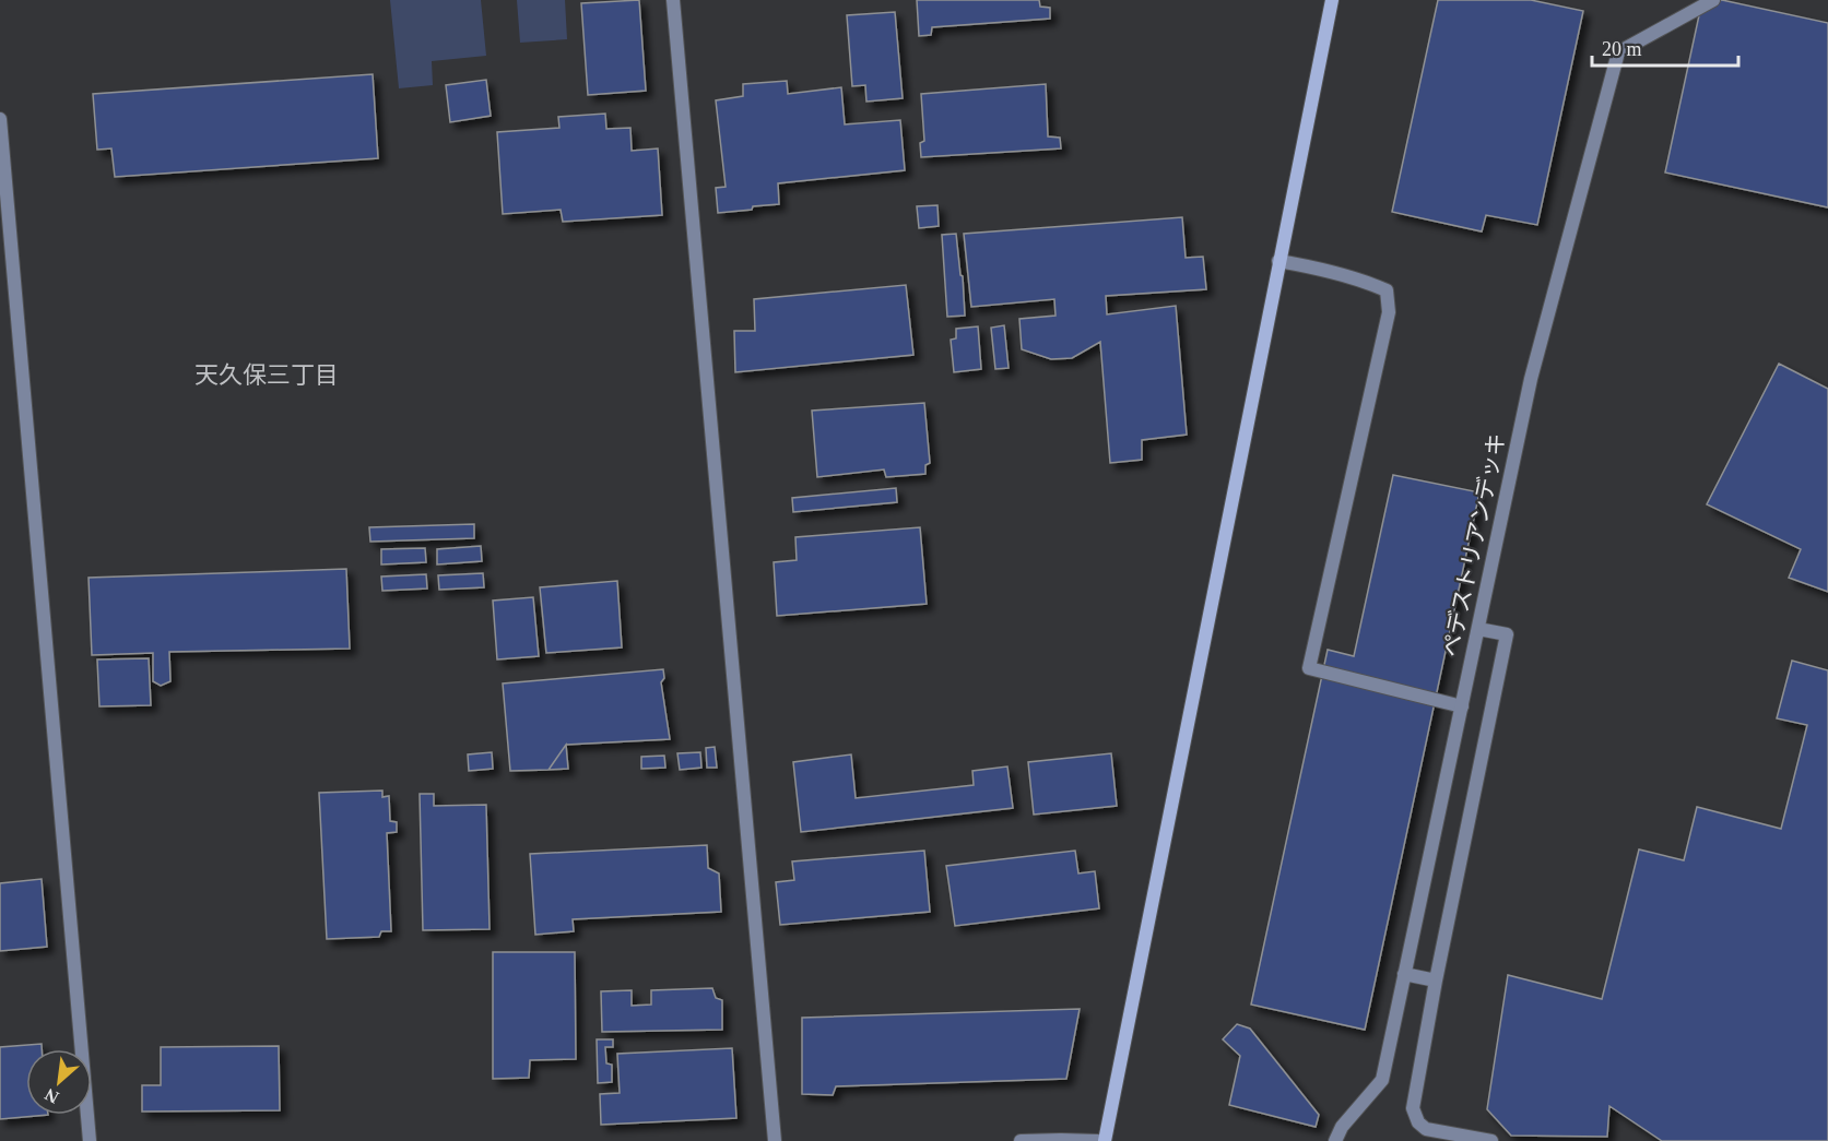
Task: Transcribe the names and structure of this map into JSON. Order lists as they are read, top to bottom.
{
  "streets": {
    "street": ["ペデストリアンデッキ"]
  },
  "districts": ["天久保三丁目"],
  "scale_bar": "20 m",
  "north": "bottom left"
}
